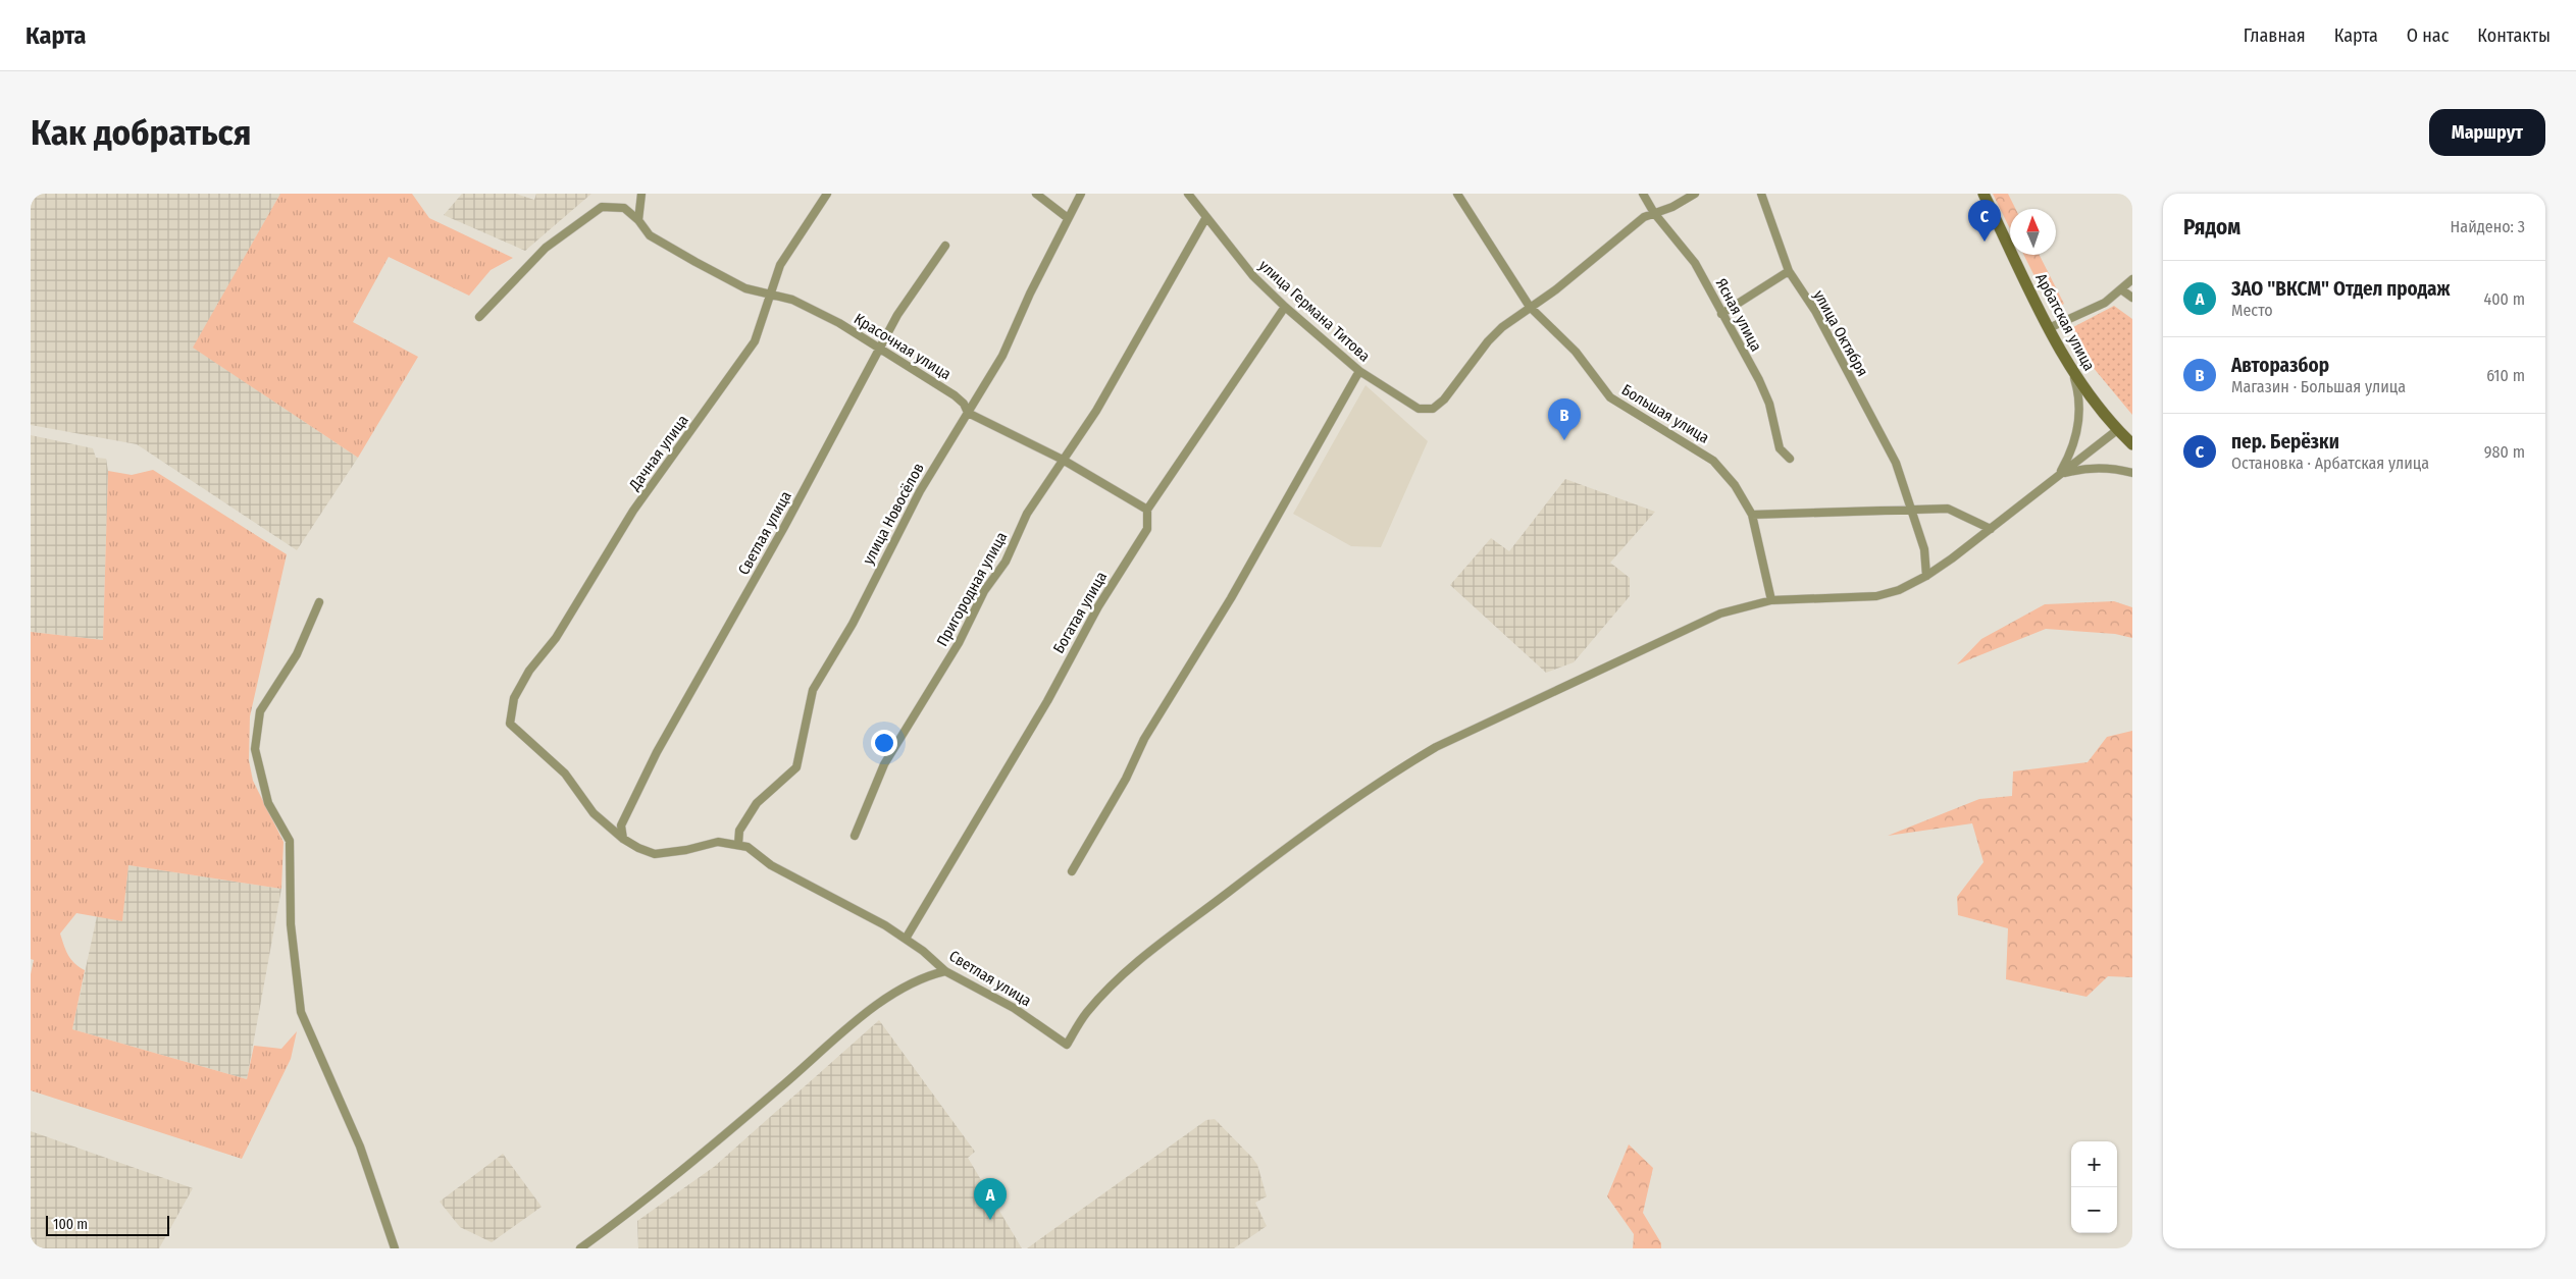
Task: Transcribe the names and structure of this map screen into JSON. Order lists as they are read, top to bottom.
{
  "streets": {
    "main road": ["Арбатская улица"],
    "street": [
      "улица Германа Титова",
      "Ясная улица",
      "улица Октября",
      "Красочная улица",
      "Большая улица",
      "Дачная улица",
      "улица Новосёлов",
      "Светлая улица",
      "Пригородная улица",
      "Богатая улица"
    ]
  },
  "crossings": [
    ["улица Германа Титова", "Большая улица"],
    ["улица Германа Титова", "Пригородная улица"],
    ["улица Германа Титова", "Богатая улица"],
    ["Красочная улица", "Дачная улица"],
    ["Красочная улица", "улица Новосёлов"],
    ["Красочная улица", "Светлая улица"],
    ["Красочная улица", "Пригородная улица"],
    ["Красочная улица", "Богатая улица"],
    ["Большая улица", "Светлая улица"],
    ["Дачная улица", "Светлая улица"],
    ["улица Новосёлов", "Светлая улица"],
    ["Светлая улица", "Богатая улица"]
  ],
  "scale_bar": "100 m",
  "north": "top",
  "page": {
    "header": "Карта",
    "nav": [
      "Главная",
      "Карта",
      "О нас",
      "Контакты"
    ],
    "buttons": "Маршрут",
    "title": "Как добраться",
    "heading": ["Рядом", "Найдено: 3"],
    "pins": ["C", "B", "A"],
    "list": [
      {
        "mark": "A",
        "name": "ЗАО \"ВКСМ\" Отдел продаж",
        "note": "Место",
        "value": "400 m"
      },
      {
        "mark": "B",
        "name": "Авторазбор",
        "note": "Магазин · Большая улица",
        "value": "610 m"
      },
      {
        "mark": "C",
        "name": "пер. Берёзки",
        "note": "Остановка · Арбатская улица",
        "value": "980 m"
      }
    ],
    "map_buttons": ["+", "−"],
    "scale": "100 m"
  }
}
